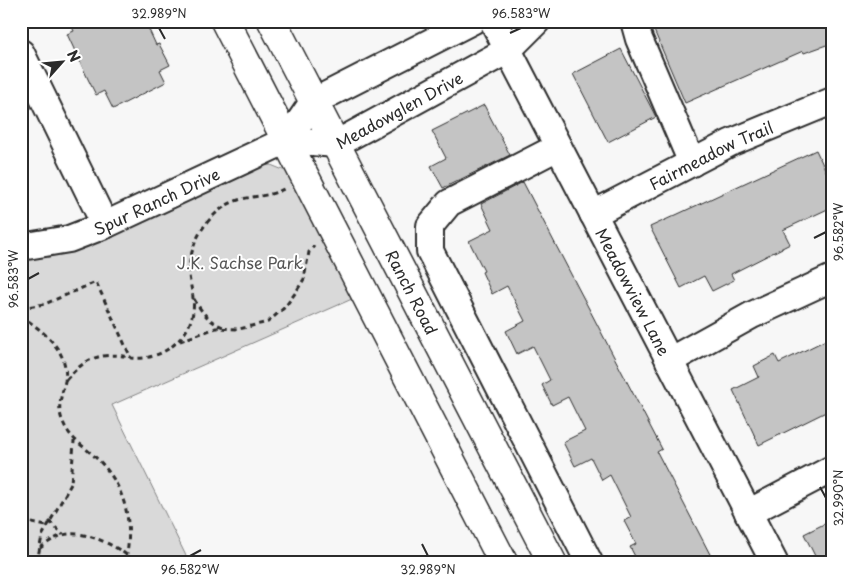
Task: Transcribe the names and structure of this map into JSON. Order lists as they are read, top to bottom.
{
  "streets": {
    "main road": ["Ranch Road"],
    "street": [
      "Meadowglen Drive",
      "Fairmeadow Trail",
      "Spur Ranch Drive",
      "Meadowview Lane"
    ]
  },
  "crossings": [
    ["Meadowglen Drive", "Spur Ranch Drive"],
    ["Meadowglen Drive", "Ranch Road"],
    ["Meadowglen Drive", "Meadowview Lane"],
    ["Fairmeadow Trail", "Meadowview Lane"]
  ],
  "parks": ["J.K. Sachse Park"],
  "north": "top right",
  "coordinates": [
    "32.989°N",
    "96.583°W",
    "96.582°W",
    "32.990°N"
  ]
}
